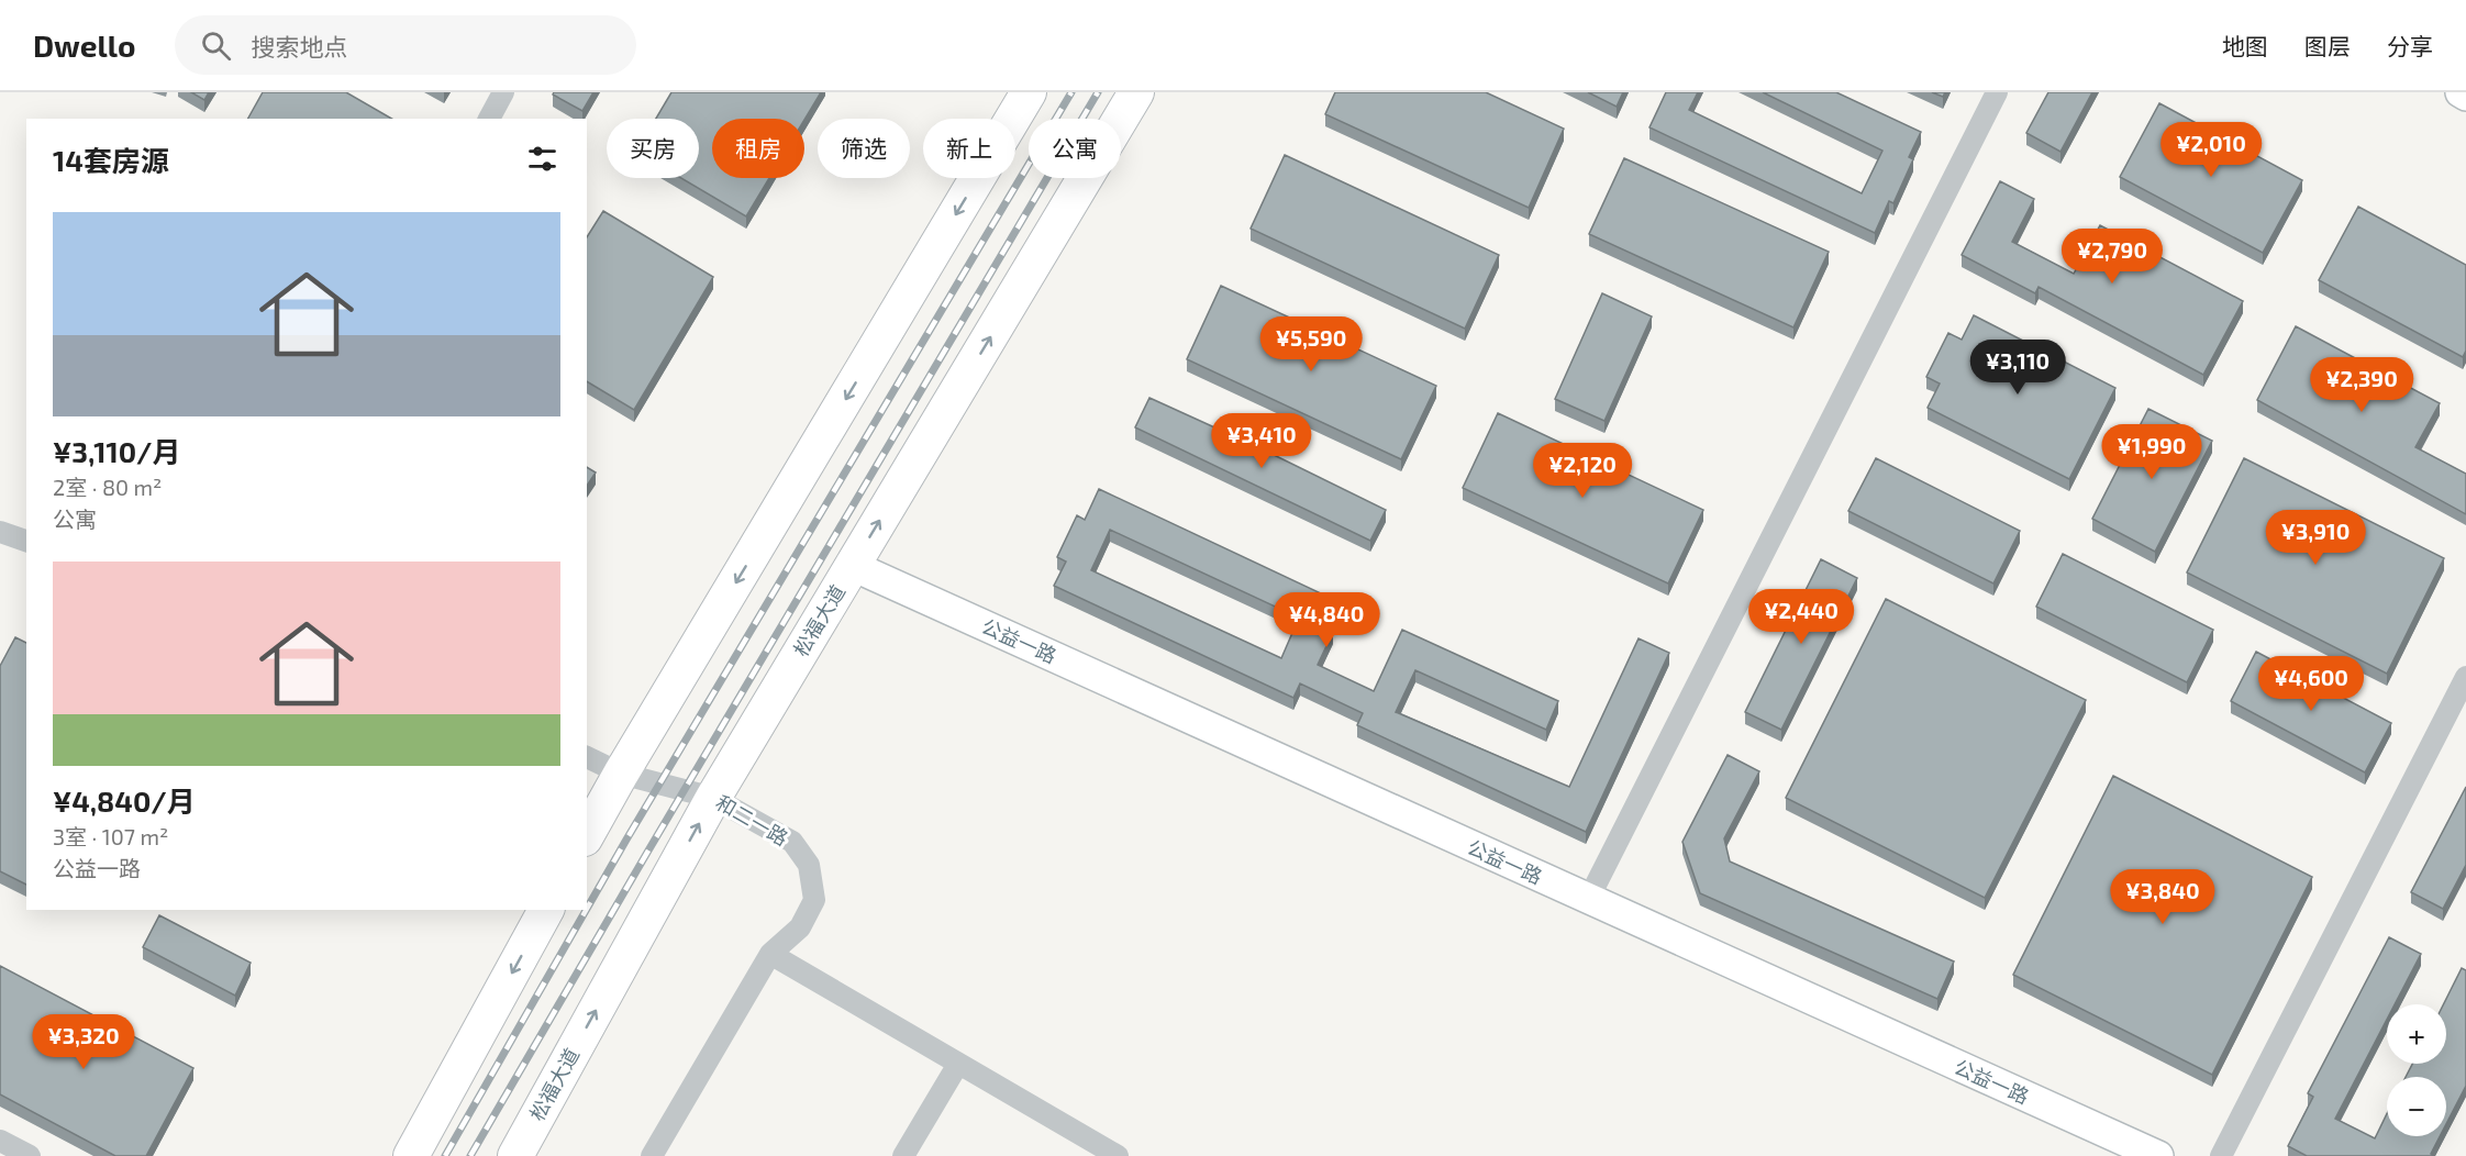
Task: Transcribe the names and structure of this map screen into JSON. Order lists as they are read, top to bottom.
{
  "streets": {
    "main road": ["松福大道"],
    "street": ["公益一路", "和二一路"]
  },
  "crossings": [
    ["松福大道", "公益一路"],
    ["松福大道", "和二一路"]
  ],
  "page": {
    "header": "Dwello",
    "search": "搜索地点",
    "nav": ["地图", "图层", "分享"],
    "chip": [
      "买房",
      "租房",
      "筛选",
      "新上",
      "公寓"
    ],
    "heading": "14套房源",
    "price": [
      "¥2,010",
      "¥2,790",
      "¥5,590",
      "¥3,110",
      "¥2,390",
      "¥3,410",
      "¥1,990",
      "¥2,120",
      "¥3,910",
      "¥2,440",
      "¥4,840",
      "¥4,600",
      "¥3,840",
      "¥3,320"
    ],
    "list": [
      {
        "name": "¥3,110/月",
        "note": "2室 · 80 m² · 公寓"
      },
      {
        "name": "¥4,840/月",
        "note": "3室 · 107 m² · 公益一路"
      }
    ],
    "map_buttons": ["+", "−"]
  }
}
